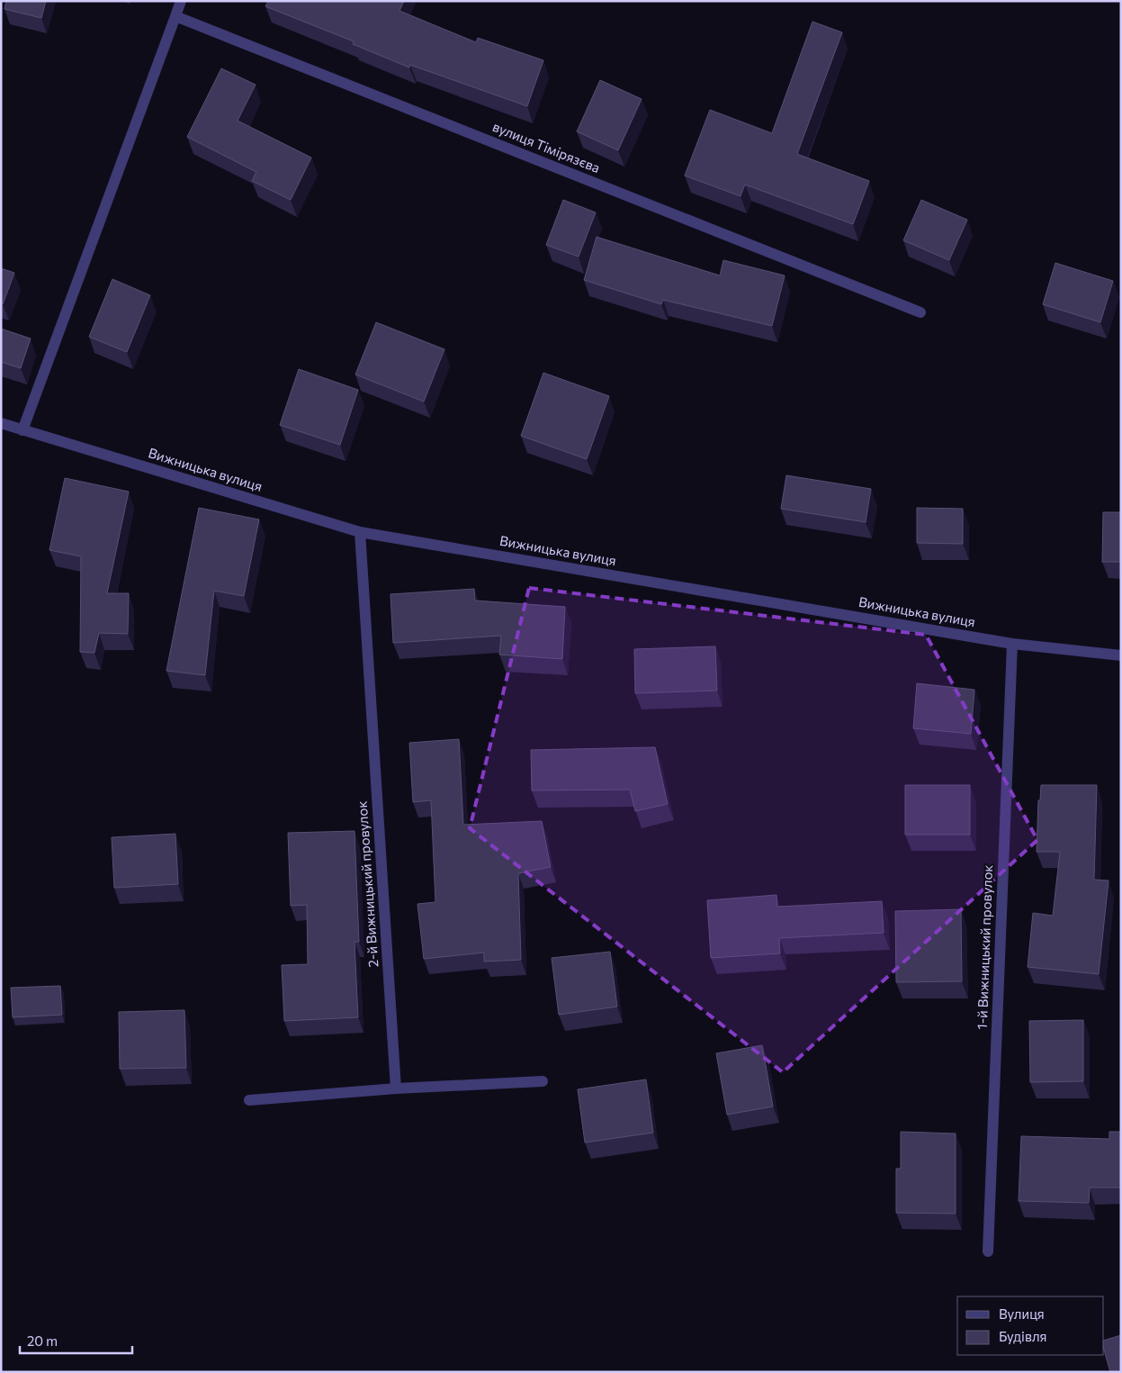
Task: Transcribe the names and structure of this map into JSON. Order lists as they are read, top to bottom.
{
  "streets": {
    "street": [
      "вулиця Тімірязєва",
      "Вижницька вулиця",
      "2-й Вижницький провулок",
      "1-й Вижницький провулок"
    ]
  },
  "crossings": [
    ["Вижницька вулиця", "2-й Вижницький провулок"],
    ["Вижницька вулиця", "1-й Вижницький провулок"]
  ],
  "legend": ["Вулиця", "Будівля"],
  "scale_bar": "20 m"
}
